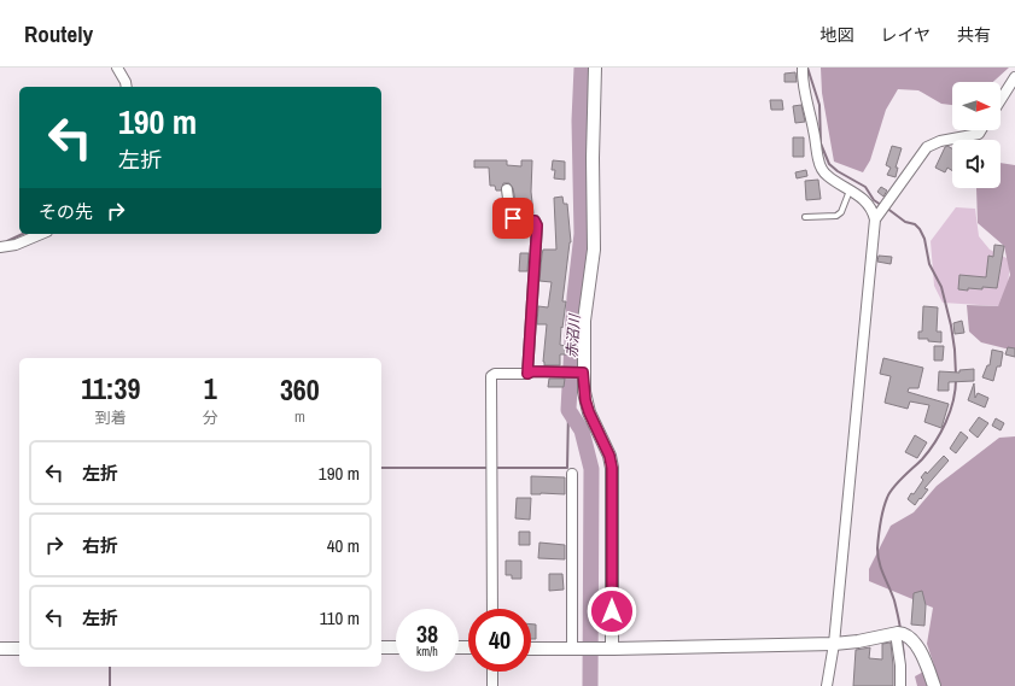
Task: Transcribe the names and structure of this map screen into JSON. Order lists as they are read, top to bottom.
{
  "water": ["赤沼川"],
  "north": "right",
  "page": {
    "header": "Routely",
    "nav": ["地図", "レイヤ", "共有"],
    "turn": ["190 m", "左折"],
    "then": "その先",
    "eta": [
      "11:39",
      "到着",
      "1",
      "分",
      "360",
      "m"
    ],
    "list": [
      {
        "name": "左折",
        "value": "190 m"
      },
      {
        "name": "右折",
        "value": "40 m"
      },
      {
        "name": "左折",
        "value": "110 m"
      }
    ],
    "speed": "38 km/h",
    "limit": "40"
  }
}
